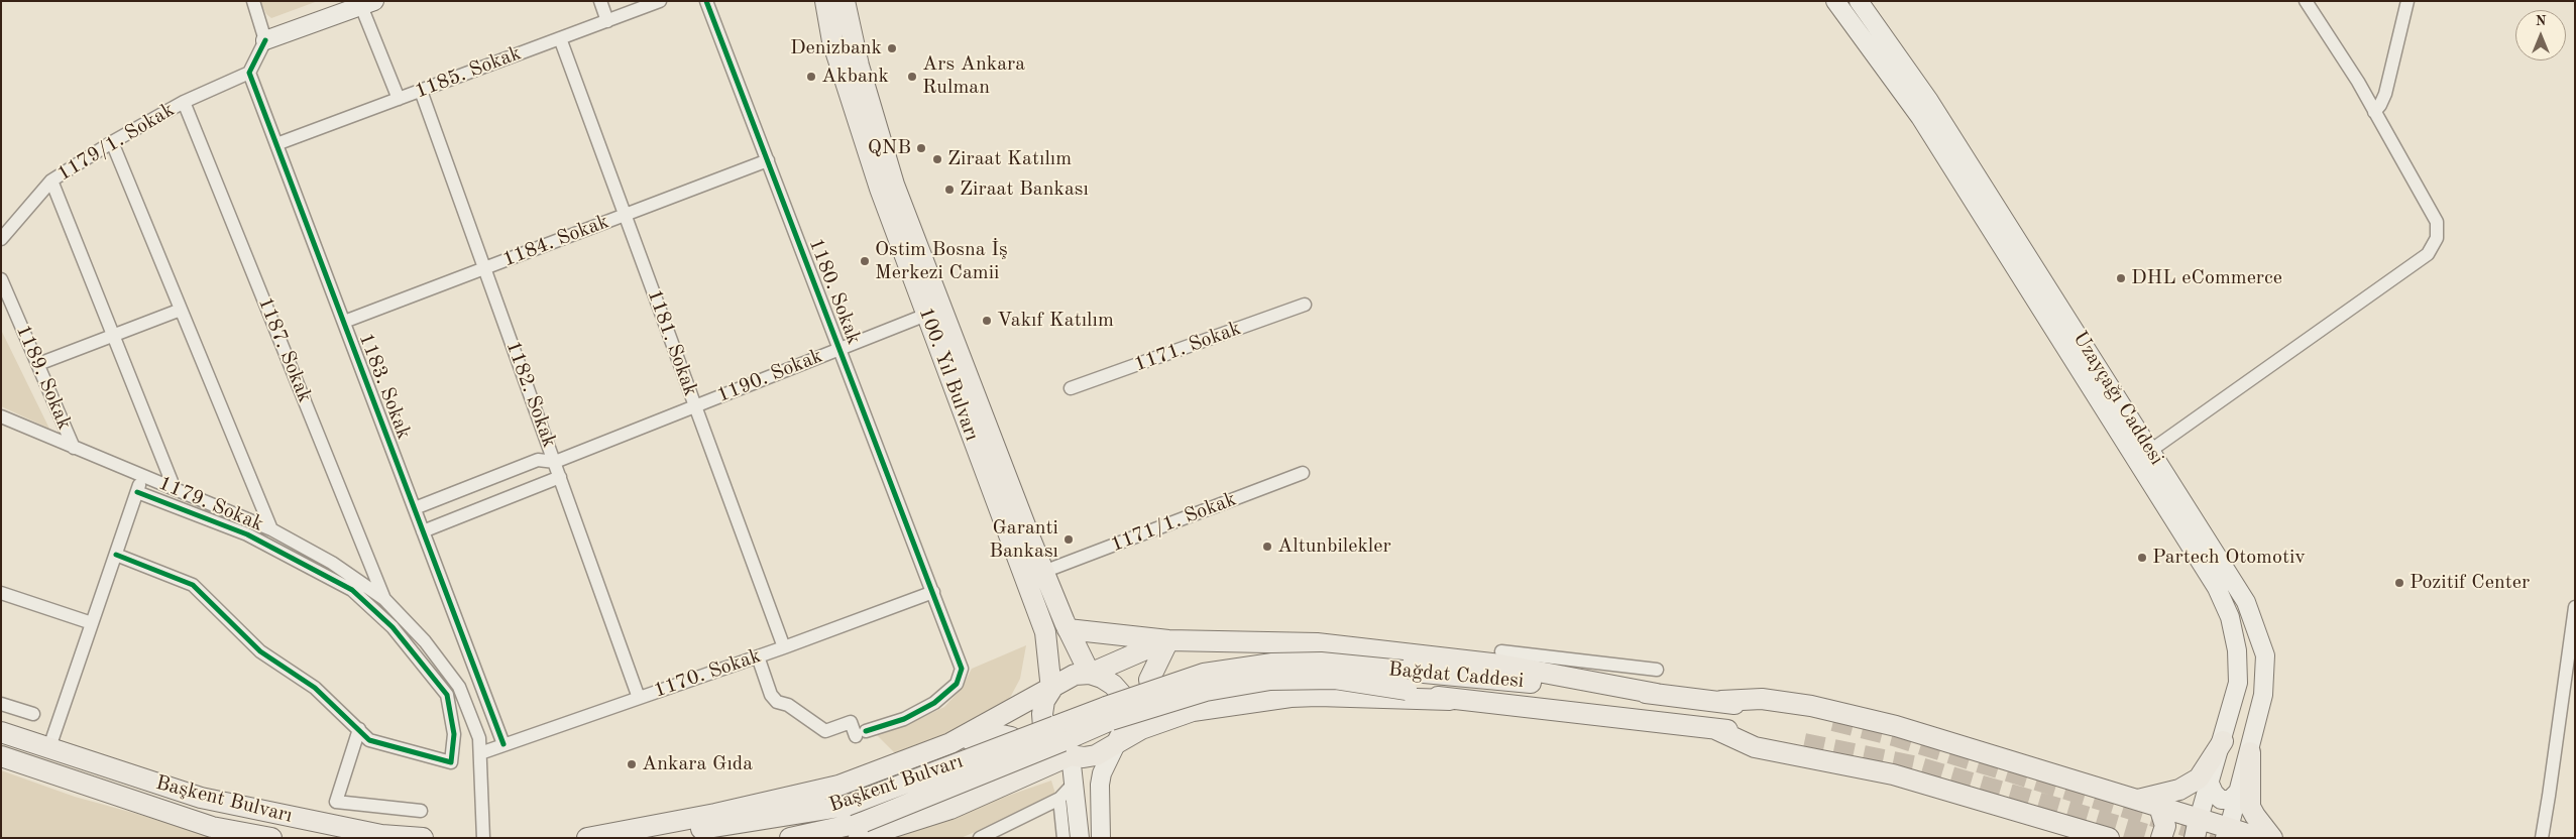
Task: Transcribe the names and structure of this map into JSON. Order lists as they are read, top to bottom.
{
  "streets": {
    "main road": [
      "100. Yıl Bulvarı",
      "Uzayçağı Caddesi",
      "Bağdat Caddesi",
      "Başkent Bulvarı"
    ],
    "street": [
      "1185. Sokak",
      "1179/1. Sokak",
      "1184. Sokak",
      "1180. Sokak",
      "1181. Sokak",
      "1171. Sokak",
      "1187. Sokak",
      "1190. Sokak",
      "1189. Sokak",
      "1183. Sokak",
      "1182. Sokak",
      "1179. Sokak",
      "1171/1. Sokak",
      "1170. Sokak"
    ]
  },
  "crossings": [
    ["1185. Sokak", "1181. Sokak"],
    ["1185. Sokak", "1183. Sokak"],
    ["1185. Sokak", "1182. Sokak"],
    ["1179/1. Sokak", "1187. Sokak"],
    ["1179/1. Sokak", "1183. Sokak"],
    ["1184. Sokak", "1180. Sokak"],
    ["1184. Sokak", "1181. Sokak"],
    ["1184. Sokak", "1183. Sokak"],
    ["1184. Sokak", "1182. Sokak"],
    ["1180. Sokak", "1190. Sokak"],
    ["1180. Sokak", "1170. Sokak"],
    ["1181. Sokak", "1190. Sokak"],
    ["1181. Sokak", "1170. Sokak"],
    ["1187. Sokak", "1179. Sokak"],
    ["100. Yıl Bulvarı", "1190. Sokak"],
    ["100. Yıl Bulvarı", "1171/1. Sokak"],
    ["100. Yıl Bulvarı", "Bağdat Caddesi"],
    ["100. Yıl Bulvarı", "Başkent Bulvarı"],
    ["1190. Sokak", "1183. Sokak"],
    ["1190. Sokak", "1182. Sokak"],
    ["1189. Sokak", "1179. Sokak"],
    ["1183. Sokak", "1170. Sokak"],
    ["1182. Sokak", "1170. Sokak"],
    ["1179. Sokak", "1170. Sokak"],
    ["Bağdat Caddesi", "Başkent Bulvarı"]
  ],
  "places": [
    "Denizbank",
    "Akbank",
    "Ars Ankara Rulman",
    "QNB",
    "Ziraat Katılım",
    "Ziraat Bankası",
    "Ostim Bosna İş Merkezi Camii",
    "DHL eCommerce",
    "Vakıf Katılım",
    "Garanti Bankası",
    "Altunbilekler",
    "Partech Otomotiv",
    "Pozitif Center",
    "Ankara Gıda"
  ],
  "north": "top"
}
